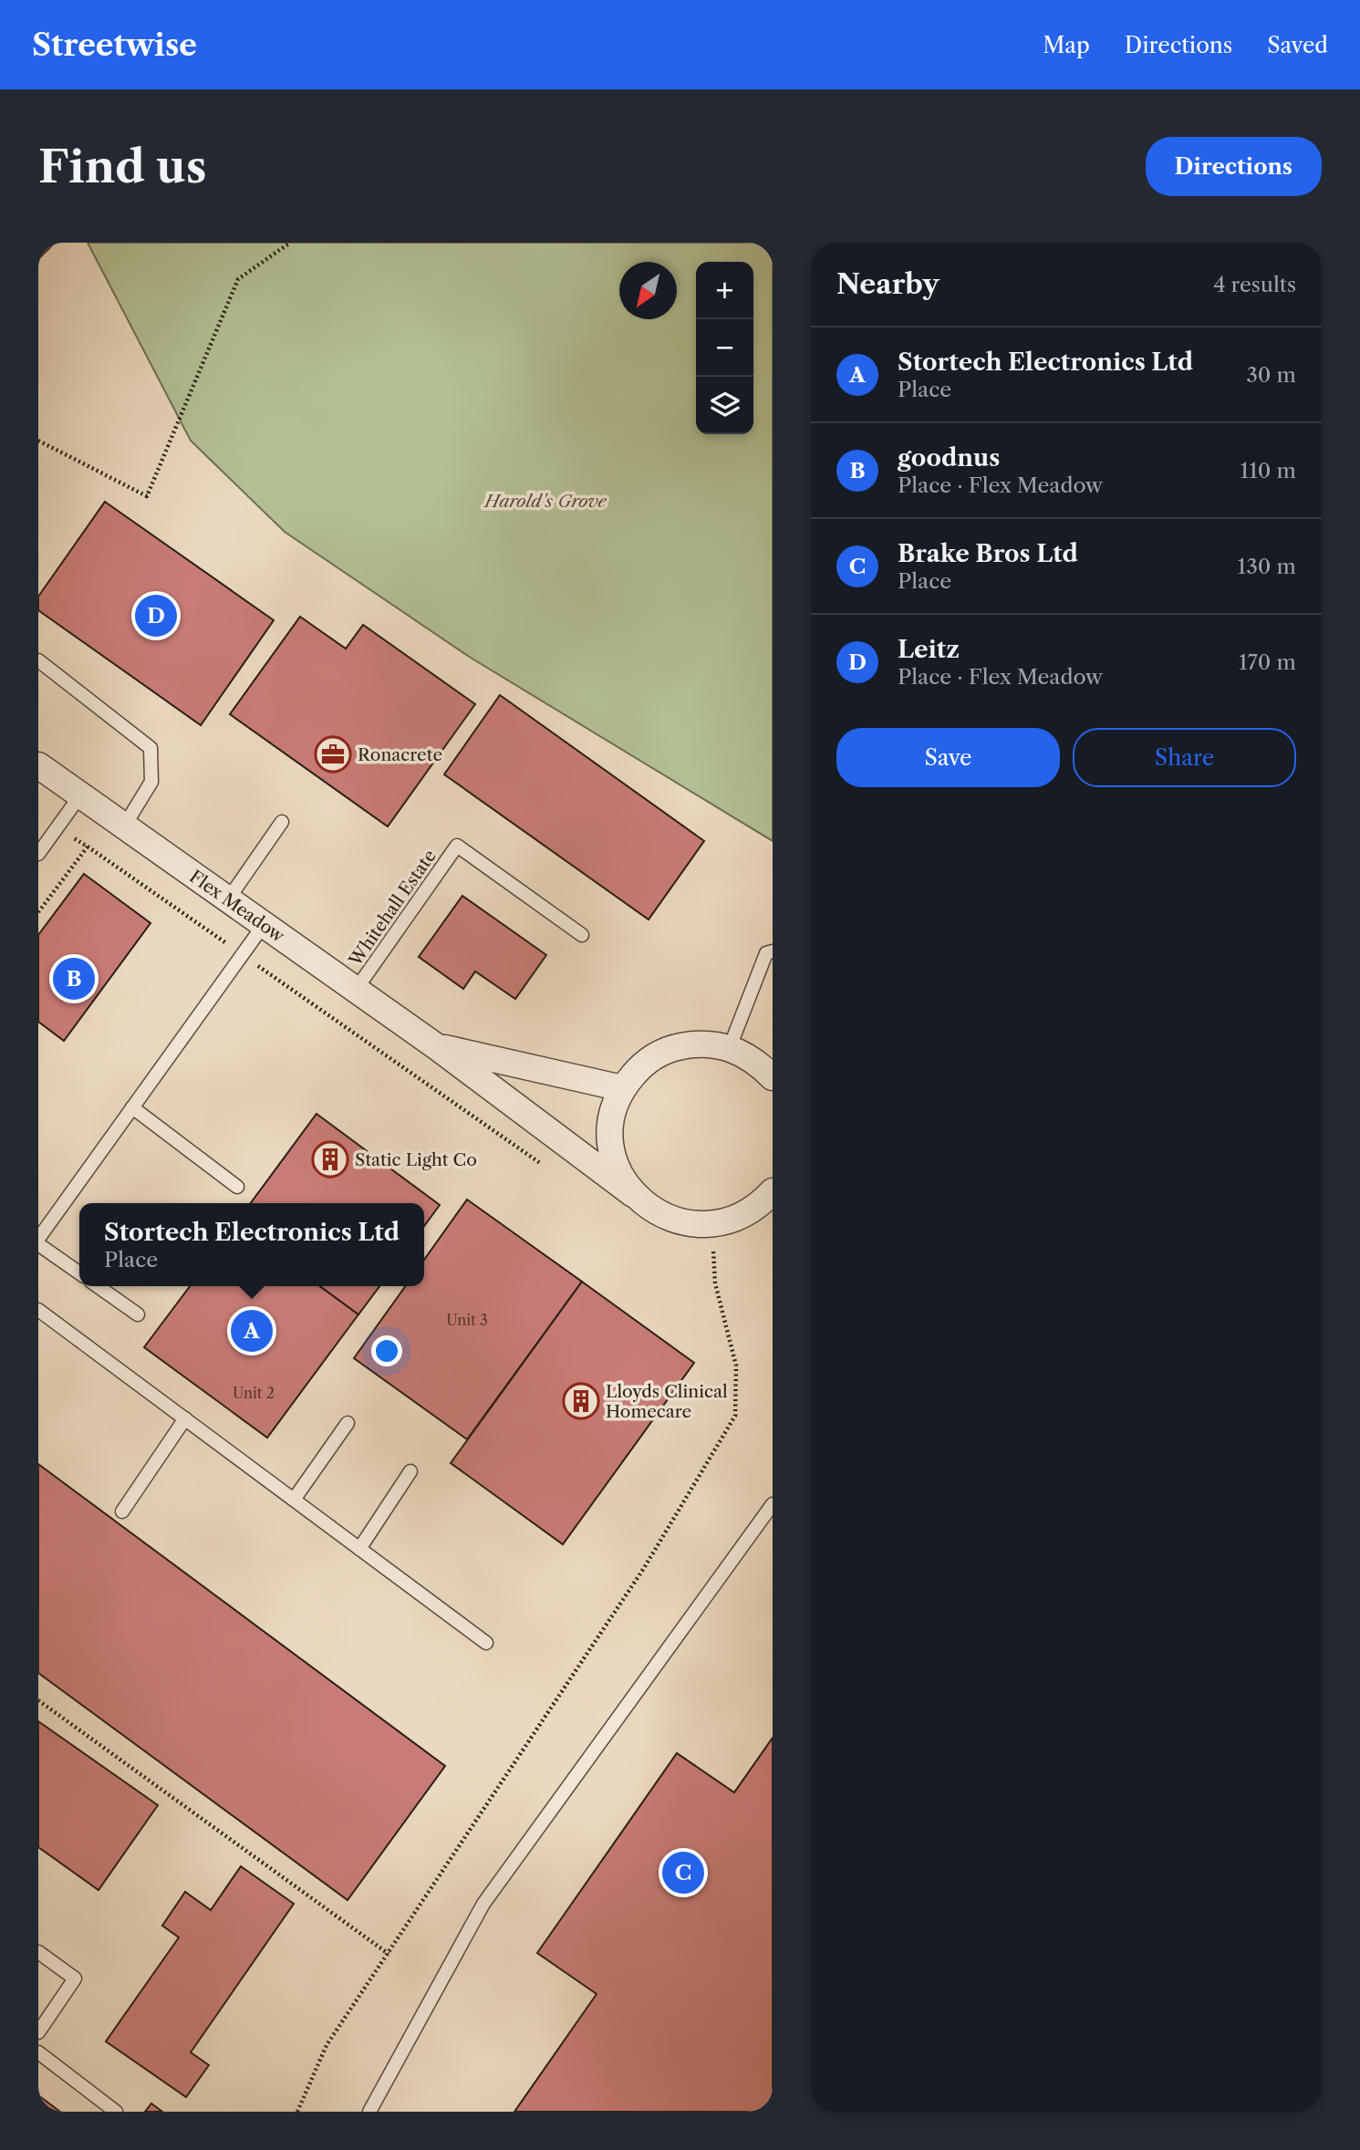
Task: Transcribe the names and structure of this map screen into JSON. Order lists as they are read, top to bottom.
{
  "streets": {
    "street": ["Flex Meadow"],
    "lane": ["Whitehall Estate"]
  },
  "crossings": [
    ["Flex Meadow", "Whitehall Estate"]
  ],
  "parks": ["Harold's Grove"],
  "places": {
    "office": ["Ronacrete"],
    "building": ["Static Light Co", "Lloyds Clinical Homecare"]
  },
  "house_numbers": ["Unit 3", "Unit 2"],
  "north": "bottom left",
  "page": {
    "header": "Streetwise",
    "nav": ["Map", "Directions", "Saved"],
    "buttons": [
      "Directions",
      ["Save", "Share"]
    ],
    "title": "Find us",
    "heading": ["Nearby", "4 results"],
    "map_buttons": ["+", "−"],
    "list": [
      {
        "mark": "A",
        "name": "Stortech Electronics Ltd",
        "note": "Place",
        "value": "30 m"
      },
      {
        "mark": "B",
        "name": "goodnus",
        "note": "Place · Flex Meadow",
        "value": "110 m"
      },
      {
        "mark": "C",
        "name": "Brake Bros Ltd",
        "note": "Place",
        "value": "130 m"
      },
      {
        "mark": "D",
        "name": "Leitz",
        "note": "Place · Flex Meadow",
        "value": "170 m"
      }
    ],
    "pins": [
      "D",
      "B",
      "A",
      "C"
    ],
    "popup": ["Stortech Electronics Ltd", "Place"]
  }
}
